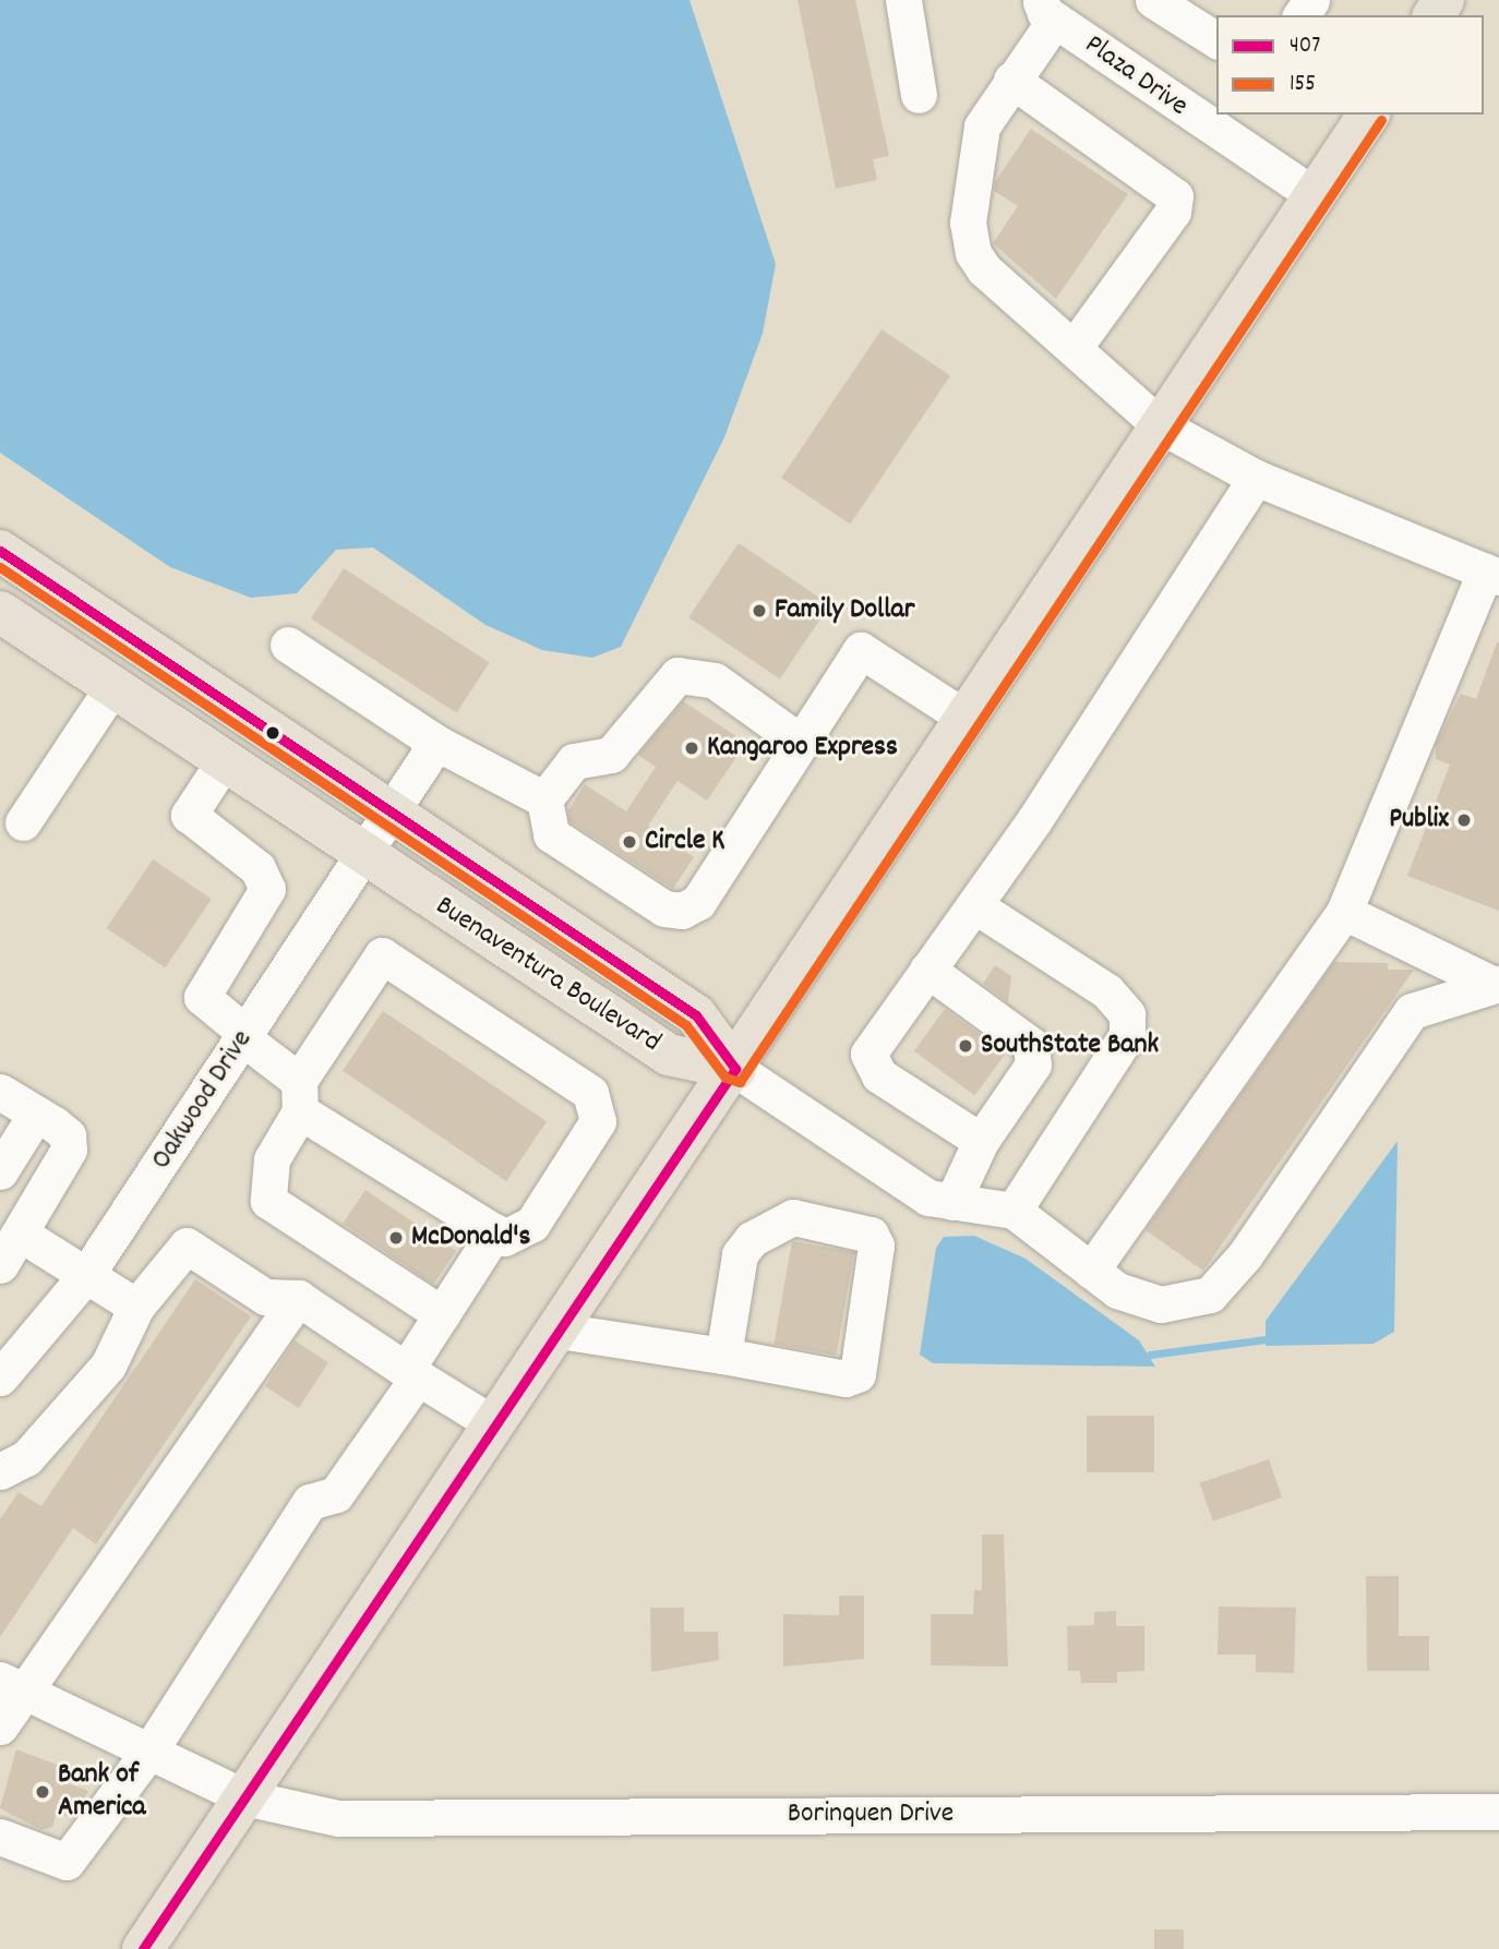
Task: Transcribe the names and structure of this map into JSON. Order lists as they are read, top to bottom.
{
  "streets": {
    "main road": ["Buenaventura Boulevard"],
    "street": ["Plaza Drive", "Oakwood Drive", "Borinquen Drive"]
  },
  "crossings": [
    ["Buenaventura Boulevard", "Oakwood Drive"]
  ],
  "places": [
    "Family Dollar",
    "Kangaroo Express",
    "Publix",
    "Circle K",
    "SouthState Bank",
    "McDonald's",
    "Bank of America"
  ],
  "lines": ["transit line 155", "transit line 407"],
  "legend": ["407", "155"]
}
